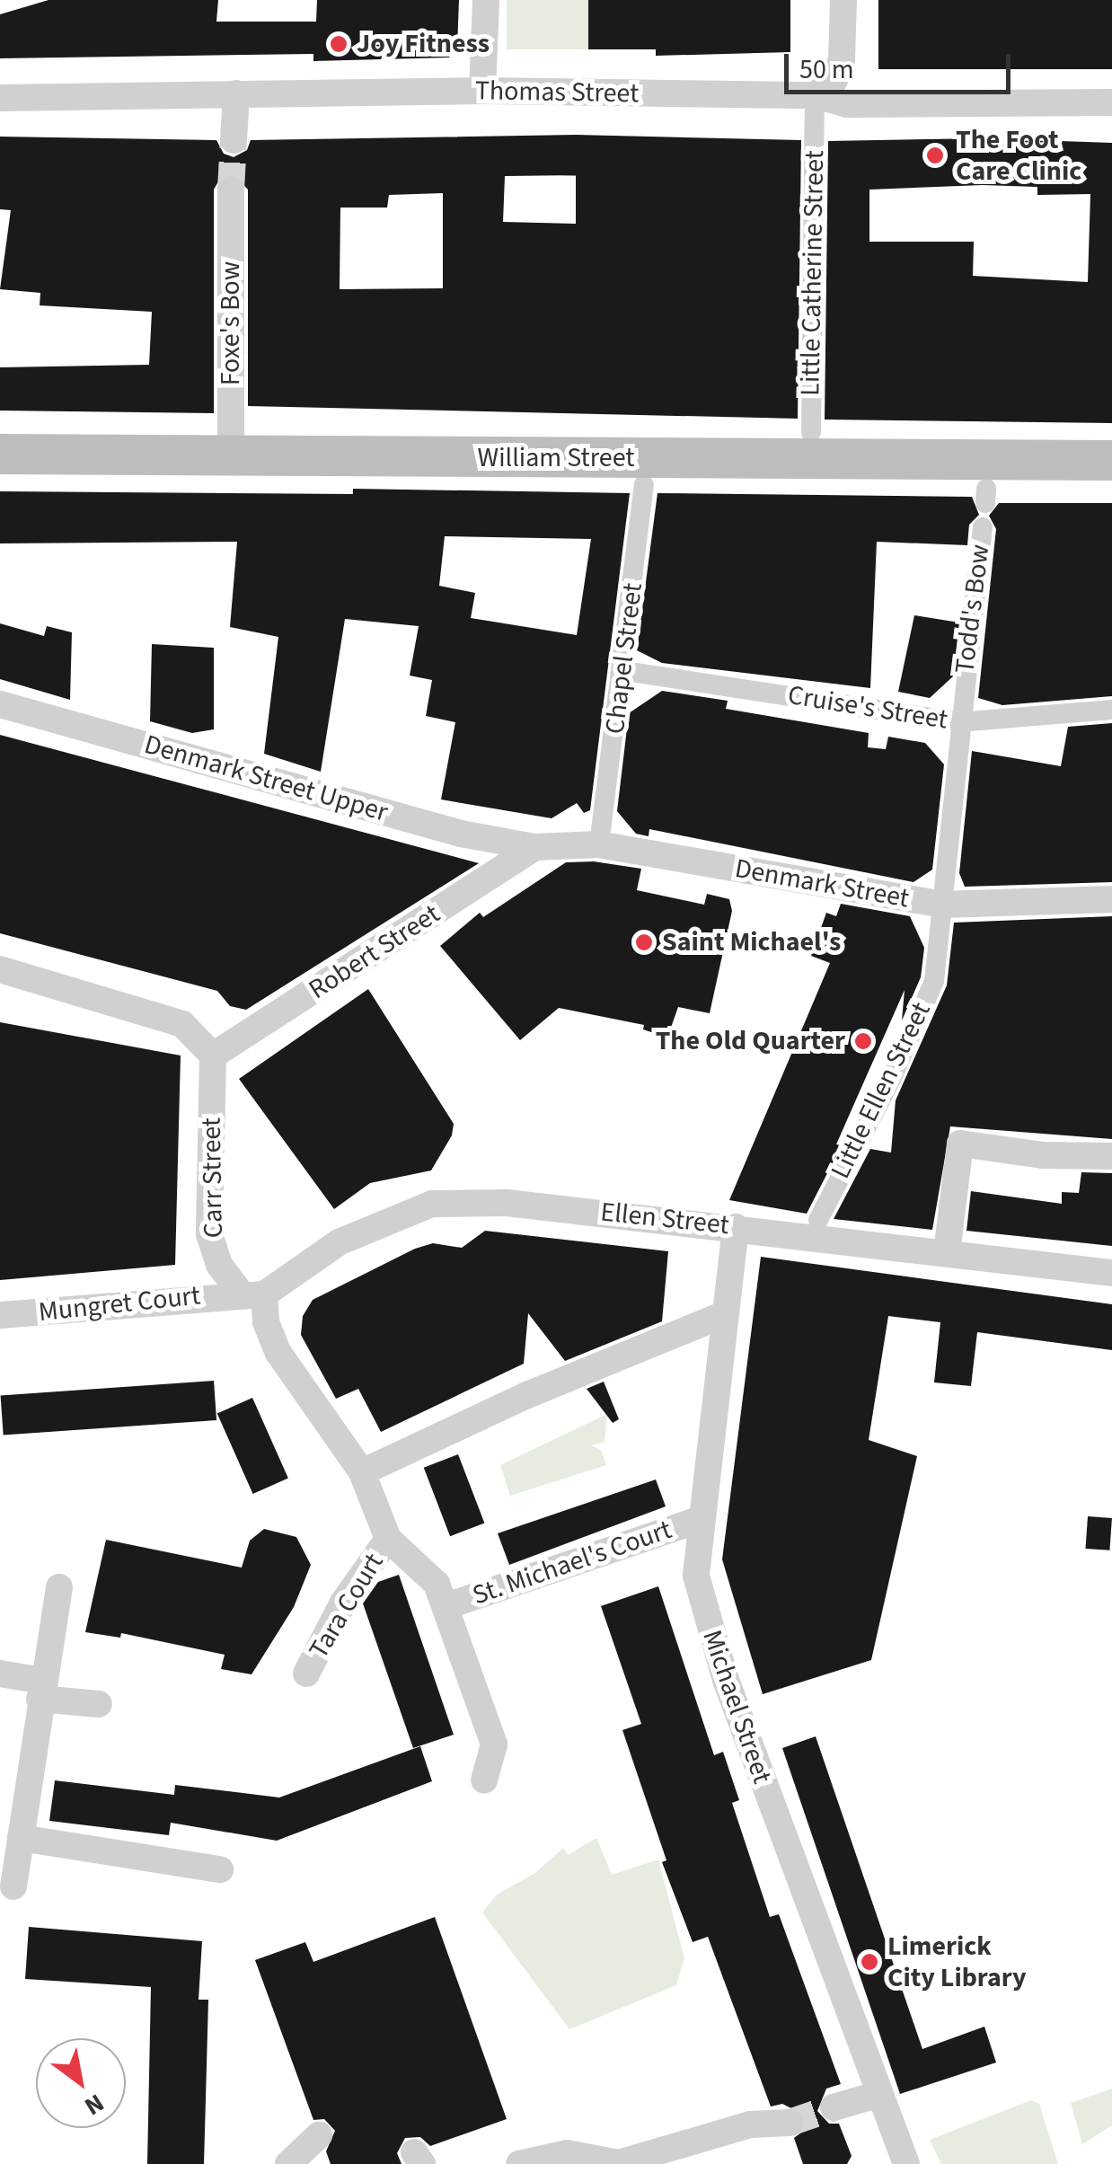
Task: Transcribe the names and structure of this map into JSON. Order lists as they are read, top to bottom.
{
  "streets": {
    "main road": ["William Street"],
    "street": [
      "Thomas Street",
      "Little Catherine Street",
      "Foxe's Bow",
      "Todd's Bow",
      "Chapel Street",
      "Cruise's Street",
      "Denmark Street Upper",
      "Denmark Street",
      "Robert Street",
      "Little Ellen Street",
      "Carr Street",
      "Ellen Street",
      "Mungret Court",
      "St. Michael's Court",
      "Tara Court",
      "Michael Street"
    ]
  },
  "crossings": [
    ["Thomas Street", "Little Catherine Street"],
    ["Foxe's Bow", "William Street"],
    ["Todd's Bow", "Cruise's Street"],
    ["Todd's Bow", "Denmark Street"],
    ["Todd's Bow", "Little Ellen Street"],
    ["Chapel Street", "Cruise's Street"],
    ["Denmark Street Upper", "Denmark Street"],
    ["Denmark Street Upper", "Robert Street"],
    ["Denmark Street", "Robert Street"],
    ["Denmark Street", "Little Ellen Street"],
    ["Robert Street", "Carr Street"],
    ["Carr Street", "Ellen Street"],
    ["Carr Street", "Mungret Court"],
    ["Ellen Street", "Mungret Court"],
    ["Ellen Street", "Michael Street"],
    ["St. Michael's Court", "Michael Street"]
  ],
  "places": [
    "Joy Fitness",
    "The Foot Care Clinic",
    "Saint Michael's",
    "The Old Quarter",
    "Limerick City Library"
  ],
  "scale_bar": "50 m",
  "north": "bottom right"
}
